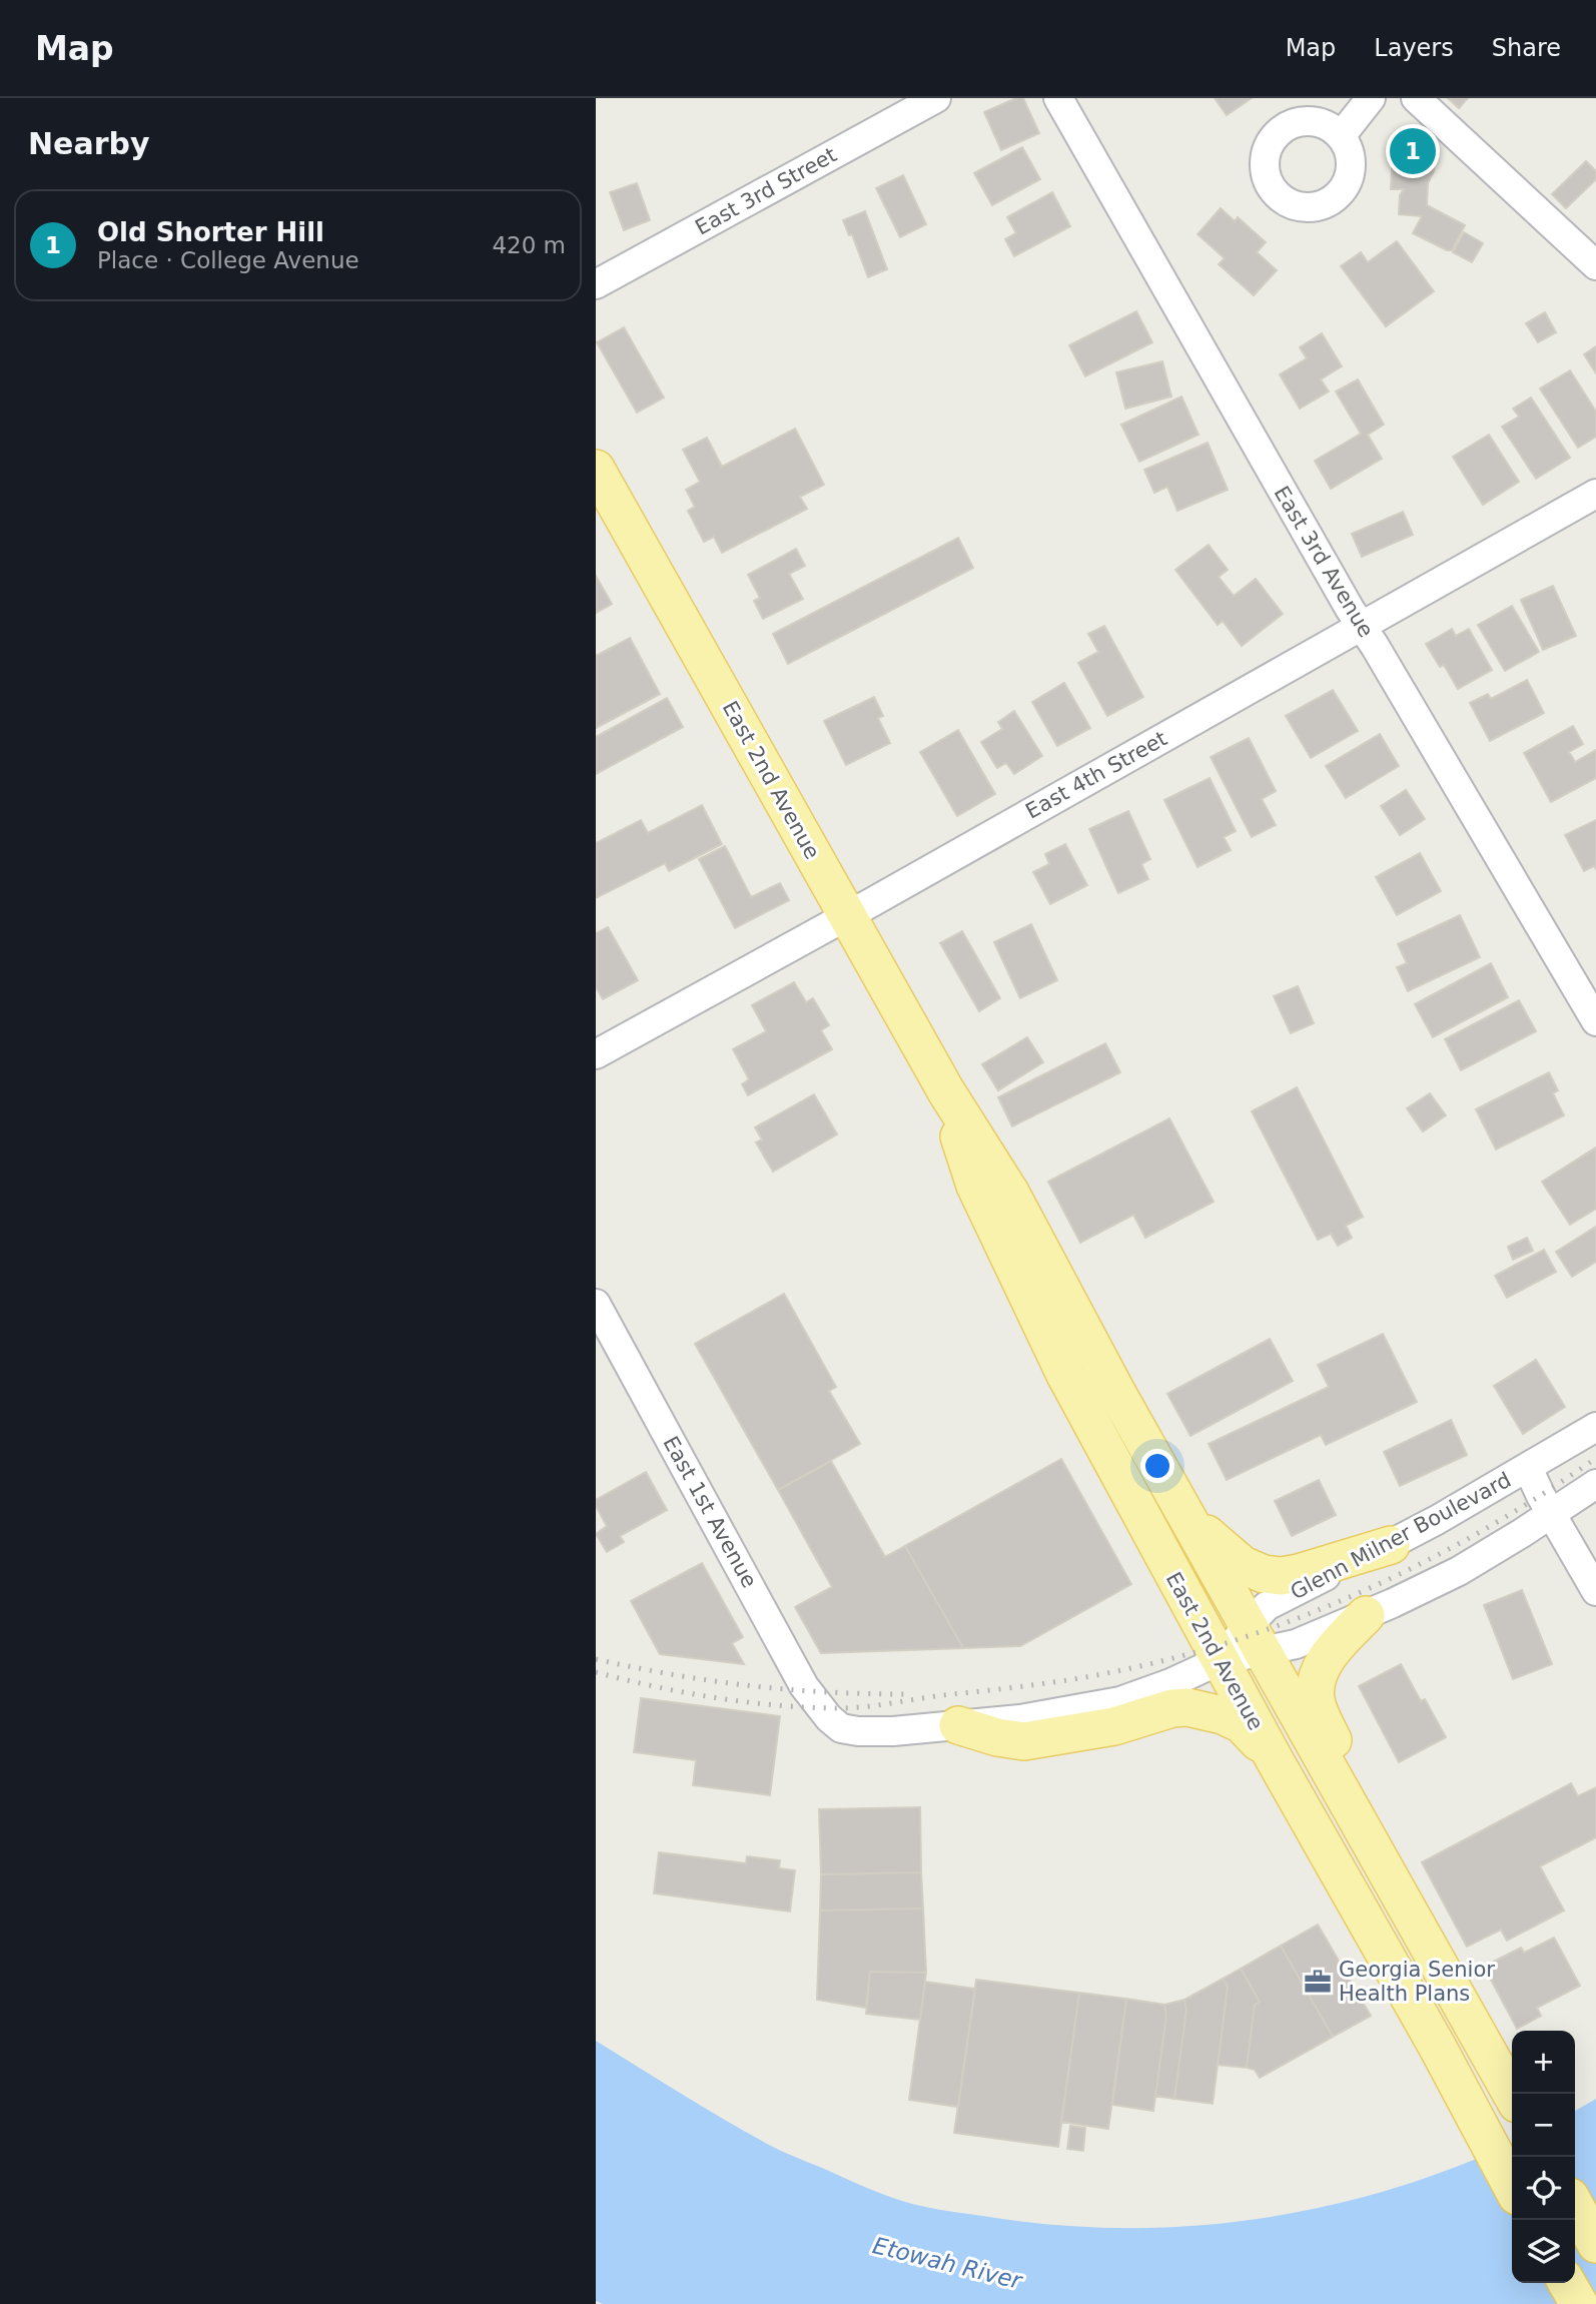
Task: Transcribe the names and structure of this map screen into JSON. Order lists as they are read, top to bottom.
{
  "streets": {
    "main road": ["East 2nd Avenue"],
    "street": [
      "East 3rd Street",
      "East 3rd Avenue",
      "East 4th Street",
      "East 1st Avenue",
      "Glenn Milner Boulevard"
    ]
  },
  "crossings": [
    ["East 3rd Avenue", "East 4th Street"],
    ["East 4th Street", "East 2nd Avenue"],
    ["East 2nd Avenue", "Glenn Milner Boulevard"],
    ["East 1st Avenue", "Glenn Milner Boulevard"]
  ],
  "water": ["Etowah River"],
  "places": {
    "office": ["Georgia Senior Health Plans"]
  },
  "page": {
    "header": "Map",
    "nav": ["Map", "Layers", "Share"],
    "heading": "Nearby",
    "pins": "1",
    "list": [
      {
        "mark": "1",
        "name": "Old Shorter Hill",
        "note": "Place · College Avenue",
        "value": "420 m"
      }
    ],
    "map_buttons": ["+", "−"]
  }
}
